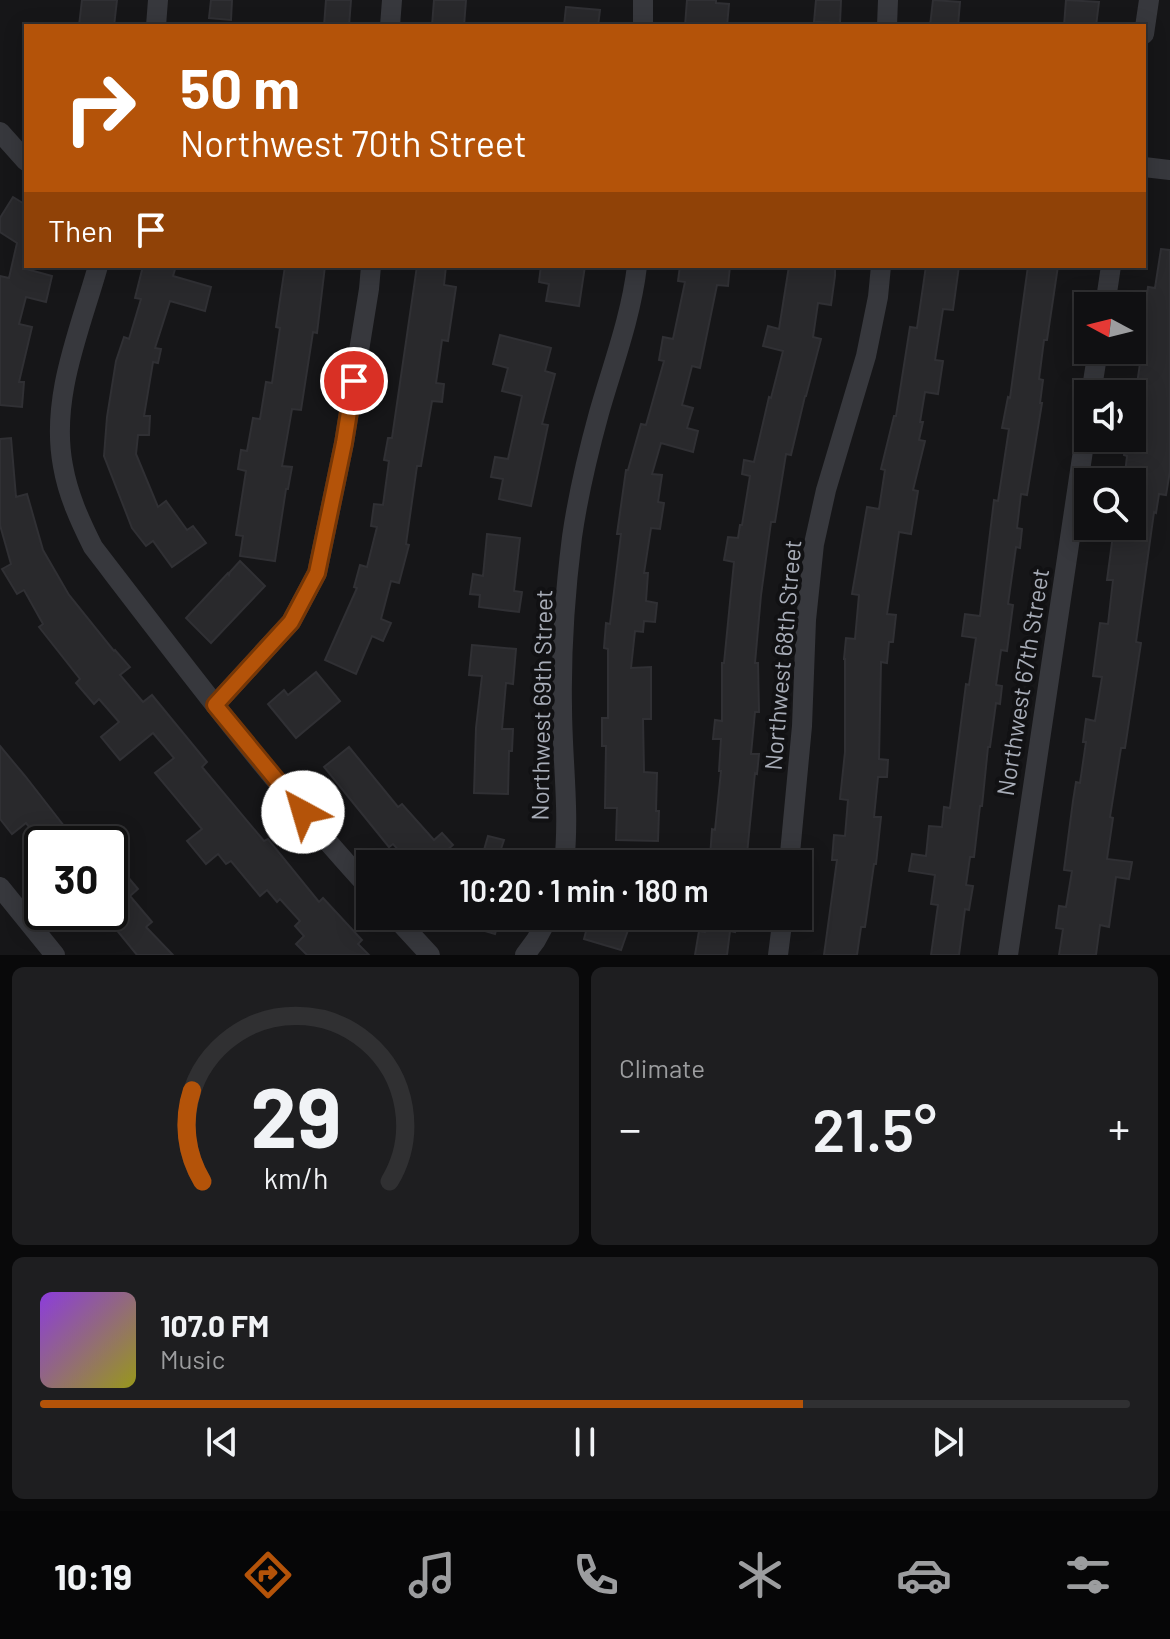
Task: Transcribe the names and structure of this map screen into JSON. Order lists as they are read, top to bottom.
{
  "streets": {
    "street": ["Northwest 68th Street", "Northwest 67th Street", "Northwest 69th Street"]
  },
  "north": "left",
  "page": {
    "turn": ["50 m", "Northwest 70th Street"],
    "then": "Then",
    "limit": "30",
    "trip": "10:20 · 1 min · 180 m",
    "tile": "Climate",
    "heat": ["−", "21.5°", "+"],
    "song": ["107.0 FM", "Music"],
    "tabs": "10:19",
    "gauge": ["29", "km/h"]
  }
}
